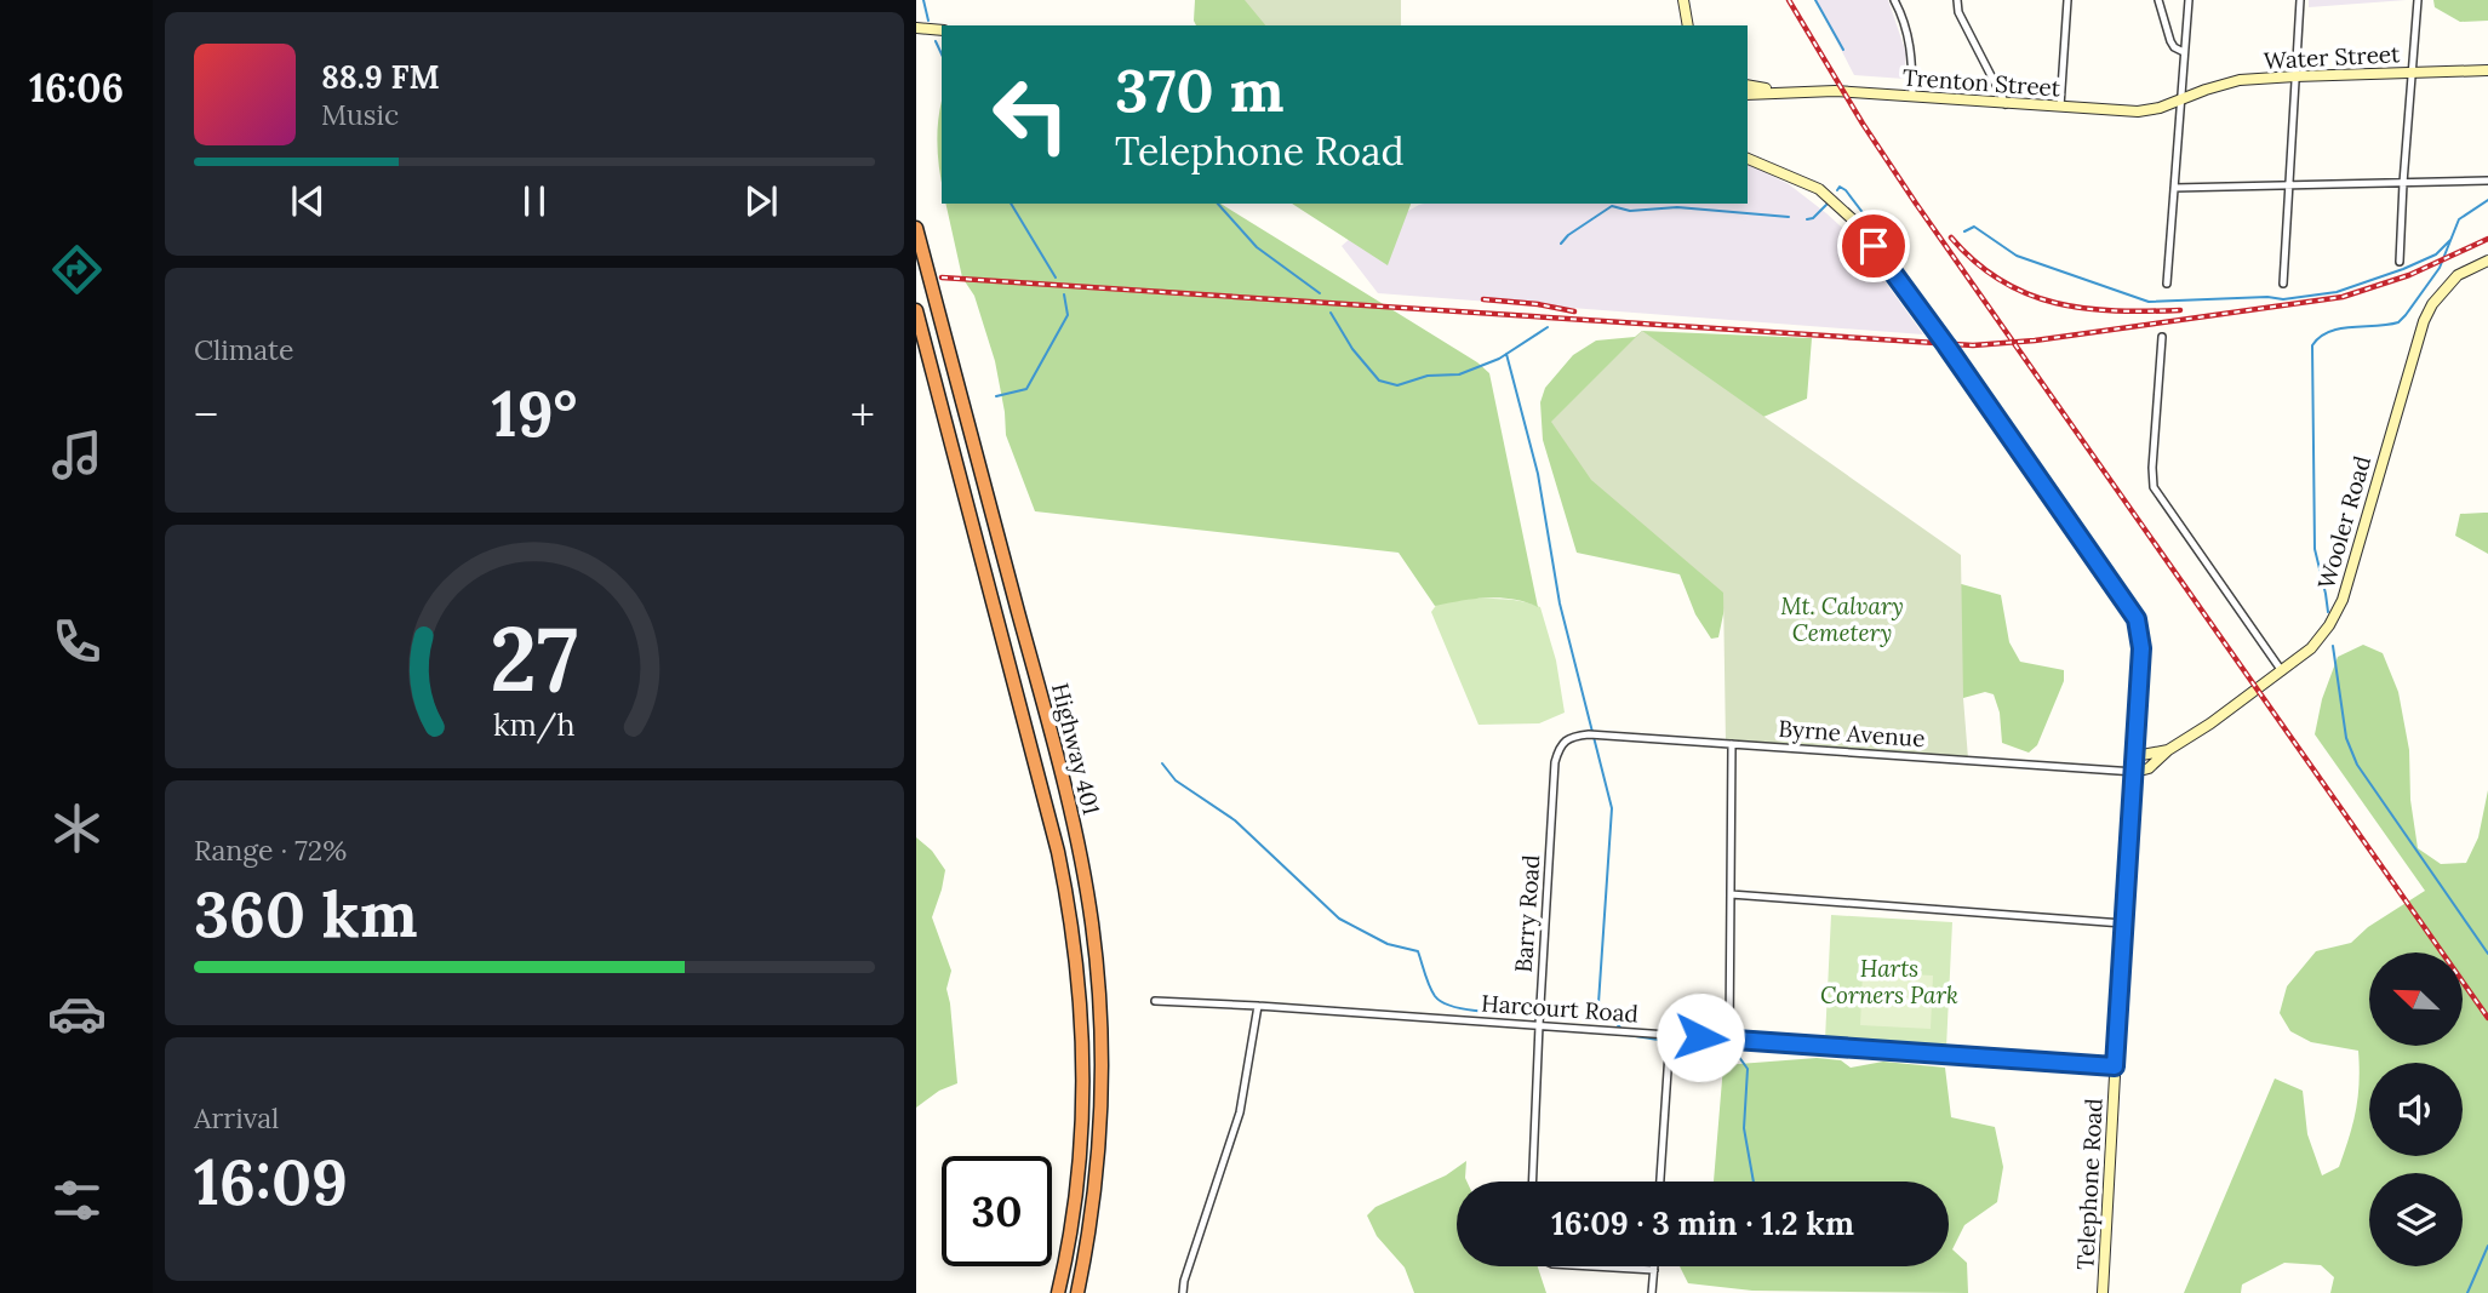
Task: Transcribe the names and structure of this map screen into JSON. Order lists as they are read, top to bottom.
{
  "streets": {
    "highway": ["Highway 401"],
    "street": [
      "Water Street",
      "Trenton Street",
      "Wooler Road",
      "Byrne Avenue",
      "Barry Road",
      "Harcourt Road",
      "Telephone Road"
    ]
  },
  "crossings": [
    ["Water Street", "Trenton Street"],
    ["Wooler Road", "Byrne Avenue"],
    ["Wooler Road", "Telephone Road"],
    ["Byrne Avenue", "Barry Road"],
    ["Byrne Avenue", "Telephone Road"],
    ["Barry Road", "Harcourt Road"],
    ["Harcourt Road", "Telephone Road"]
  ],
  "parks": ["Mt. Calvary Cemetery", "Harts Corners Park"],
  "north": "top left",
  "page": {
    "tabs": "16:06",
    "turn": ["370 m", "Telephone Road"],
    "song": ["88.9 FM", "Music"],
    "tile": [
      "Climate",
      ["Range · 72%", "360 km"],
      ["Arrival", "16:09"]
    ],
    "heat": ["−", "19°", "+"],
    "limit": "30",
    "trip": "16:09 · 3 min · 1.2 km",
    "gauge": ["27", "km/h"]
  }
}
